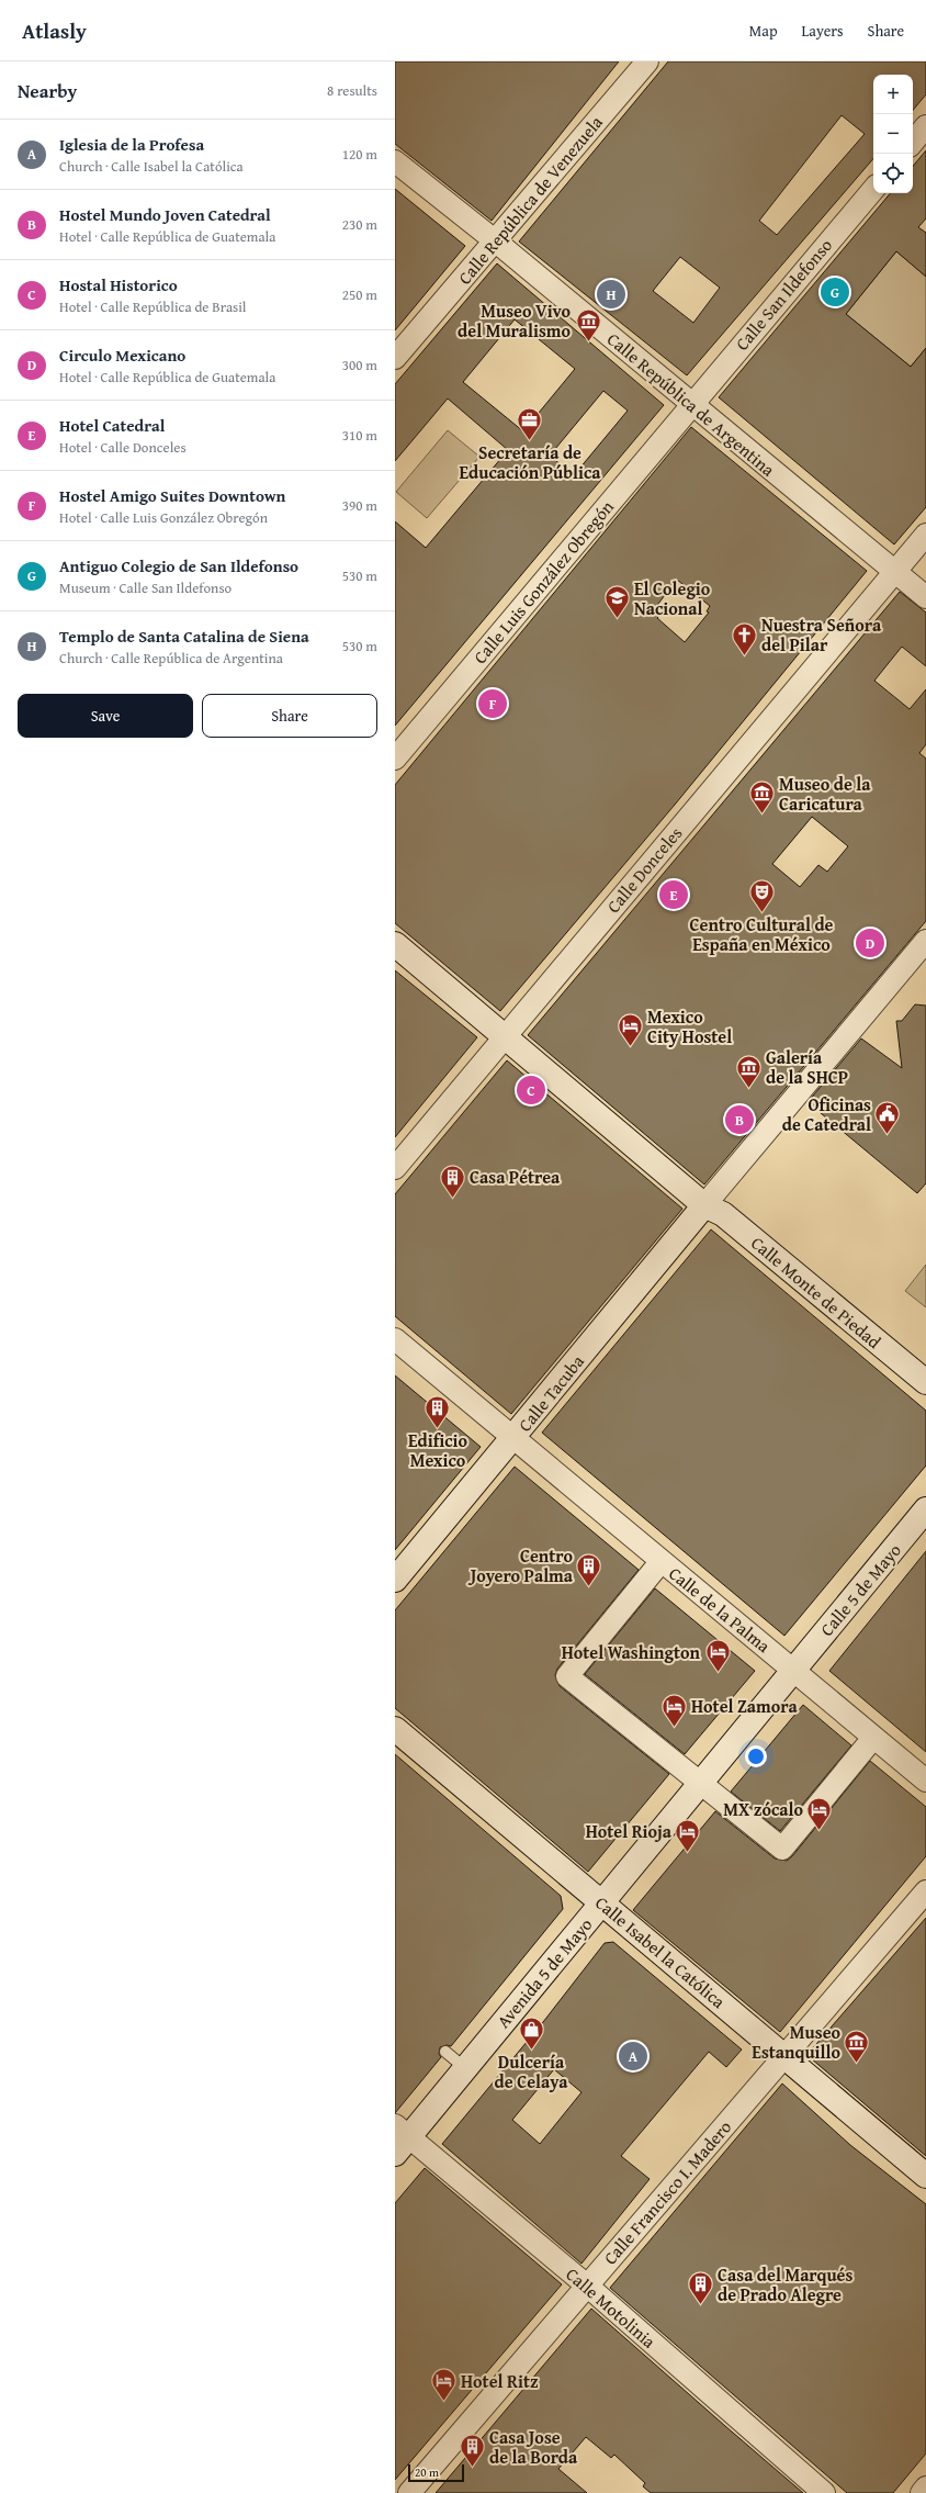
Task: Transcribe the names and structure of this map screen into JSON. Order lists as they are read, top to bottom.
{
  "streets": {
    "street": [
      "Calle República de Venezuela",
      "Calle San Ildefonso",
      "Calle República de Argentina",
      "Calle Luis González Obregón",
      "Calle Donceles",
      "Calle Monte de Piedad",
      "Calle Tacuba",
      "Calle 5 de Mayo",
      "Calle de la Palma",
      "Calle Isabel la Católica",
      "Avenida 5 de Mayo",
      "Calle Francisco I. Madero",
      "Calle Motolinia"
    ]
  },
  "crossings": [
    ["Calle República de Venezuela", "Calle República de Argentina"],
    ["Calle San Ildefonso", "Calle República de Argentina"],
    ["Calle San Ildefonso", "Calle Luis González Obregón"],
    ["Calle República de Argentina", "Calle Luis González Obregón"],
    ["Calle República de Argentina", "Calle Donceles"],
    ["Calle Donceles", "Calle Monte de Piedad"],
    ["Calle Monte de Piedad", "Calle Tacuba"],
    ["Calle Tacuba", "Calle de la Palma"],
    ["Calle 5 de Mayo", "Calle de la Palma"],
    ["Calle 5 de Mayo", "Avenida 5 de Mayo"],
    ["Calle de la Palma", "Avenida 5 de Mayo"],
    ["Calle Isabel la Católica", "Avenida 5 de Mayo"],
    ["Calle Isabel la Católica", "Calle Francisco I. Madero"],
    ["Avenida 5 de Mayo", "Calle Motolinia"],
    ["Calle Francisco I. Madero", "Calle Motolinia"]
  ],
  "places": {
    "museum": [
      "Museo Vivo del Muralismo",
      "Museo de la Caricatura",
      "Galería de la SHCP",
      "Museo Estanquillo"
    ],
    "office": ["Secretaría de Educación Pública"],
    "school or university": ["El Colegio Nacional"],
    "church": ["Nuestra Señora del Pilar"],
    "theatre": ["Centro Cultural de España en México"],
    "hotel": [
      "Mexico City Hostel",
      "Hotel Washington",
      "Hotel Zamora",
      "MX zócalo",
      "Hotel Rioja",
      "Hotel Ritz"
    ],
    "public building": ["Oficinas de Catedral"],
    "building": [
      "Casa Pétrea",
      "Edificio Mexico",
      "Centro Joyero Palma",
      "Casa del Marqués de Prado Alegre",
      "Casa Jose de la Borda"
    ],
    "shop": ["Dulcería de Celaya"]
  },
  "scale_bar": "20 m",
  "page": {
    "header": "Atlasly",
    "nav": ["Map", "Layers", "Share"],
    "heading": ["Nearby", "8 results"],
    "map_buttons": ["+", "−"],
    "list": [
      {
        "mark": "A",
        "name": "Iglesia de la Profesa",
        "note": "Church · Calle Isabel la Católica",
        "value": "120 m"
      },
      {
        "mark": "B",
        "name": "Hostel Mundo Joven Catedral",
        "note": "Hotel · Calle República de Guatemala",
        "value": "230 m"
      },
      {
        "mark": "C",
        "name": "Hostal Historico",
        "note": "Hotel · Calle República de Brasil",
        "value": "250 m"
      },
      {
        "mark": "D",
        "name": "Circulo Mexicano",
        "note": "Hotel · Calle República de Guatemala",
        "value": "300 m"
      },
      {
        "mark": "E",
        "name": "Hotel Catedral",
        "note": "Hotel · Calle Donceles",
        "value": "310 m"
      },
      {
        "mark": "F",
        "name": "Hostel Amigo Suites Downtown",
        "note": "Hotel · Calle Luis González Obregón",
        "value": "390 m"
      },
      {
        "mark": "G",
        "name": "Antiguo Colegio de San Ildefonso",
        "note": "Museum · Calle San Ildefonso",
        "value": "530 m"
      },
      {
        "mark": "H",
        "name": "Templo de Santa Catalina de Siena",
        "note": "Church · Calle República de Argentina",
        "value": "530 m"
      }
    ],
    "pins": [
      "G",
      "H",
      "F",
      "E",
      "D",
      "C",
      "B",
      "A"
    ],
    "buttons": ["Save", "Share"],
    "scale": "20 m"
  }
}
